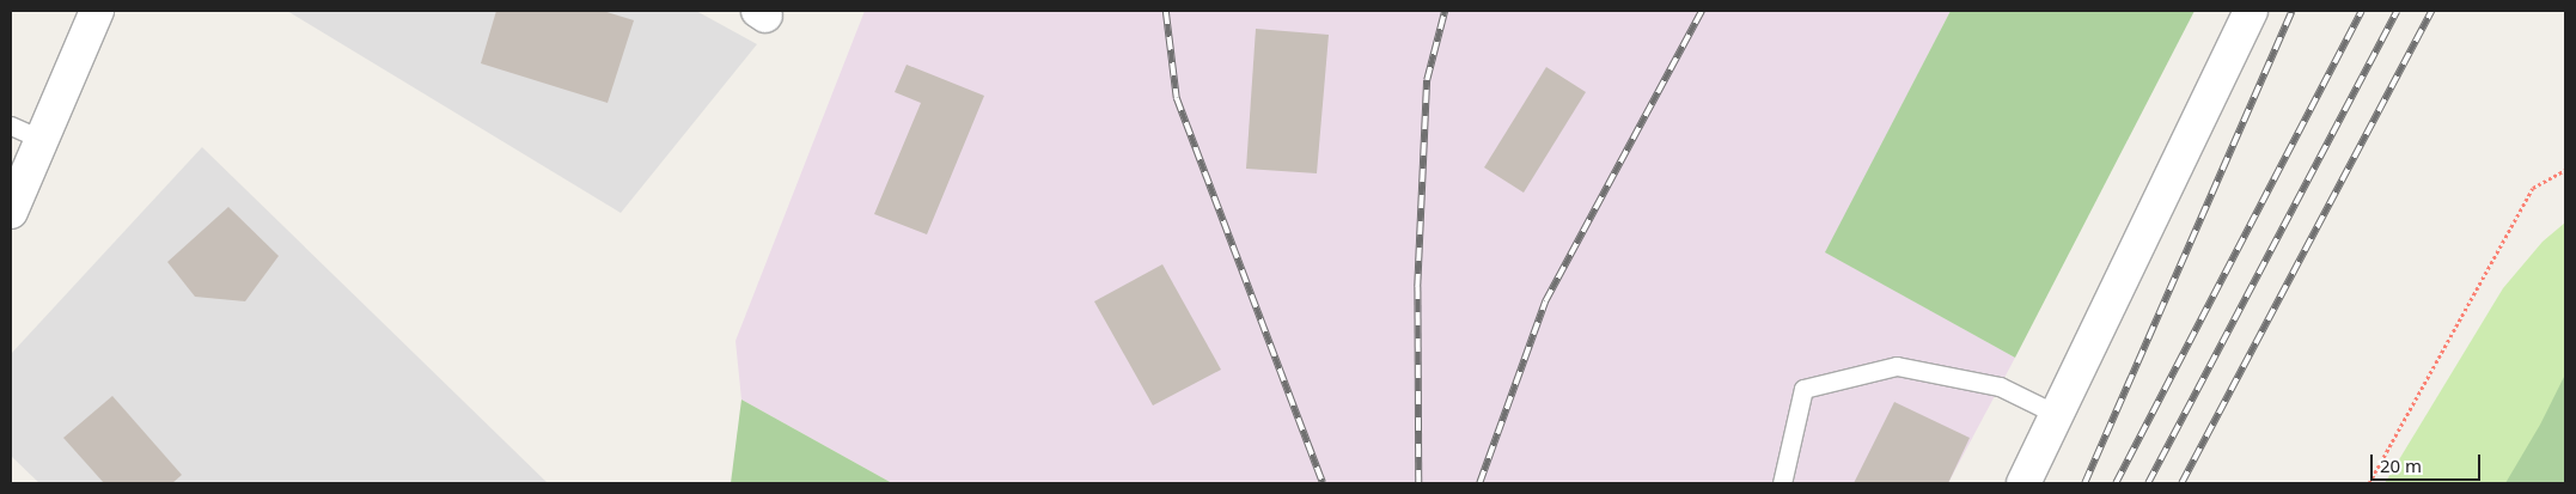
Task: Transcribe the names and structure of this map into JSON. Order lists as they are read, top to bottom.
{
  "scale_bar": "20 m"
}
